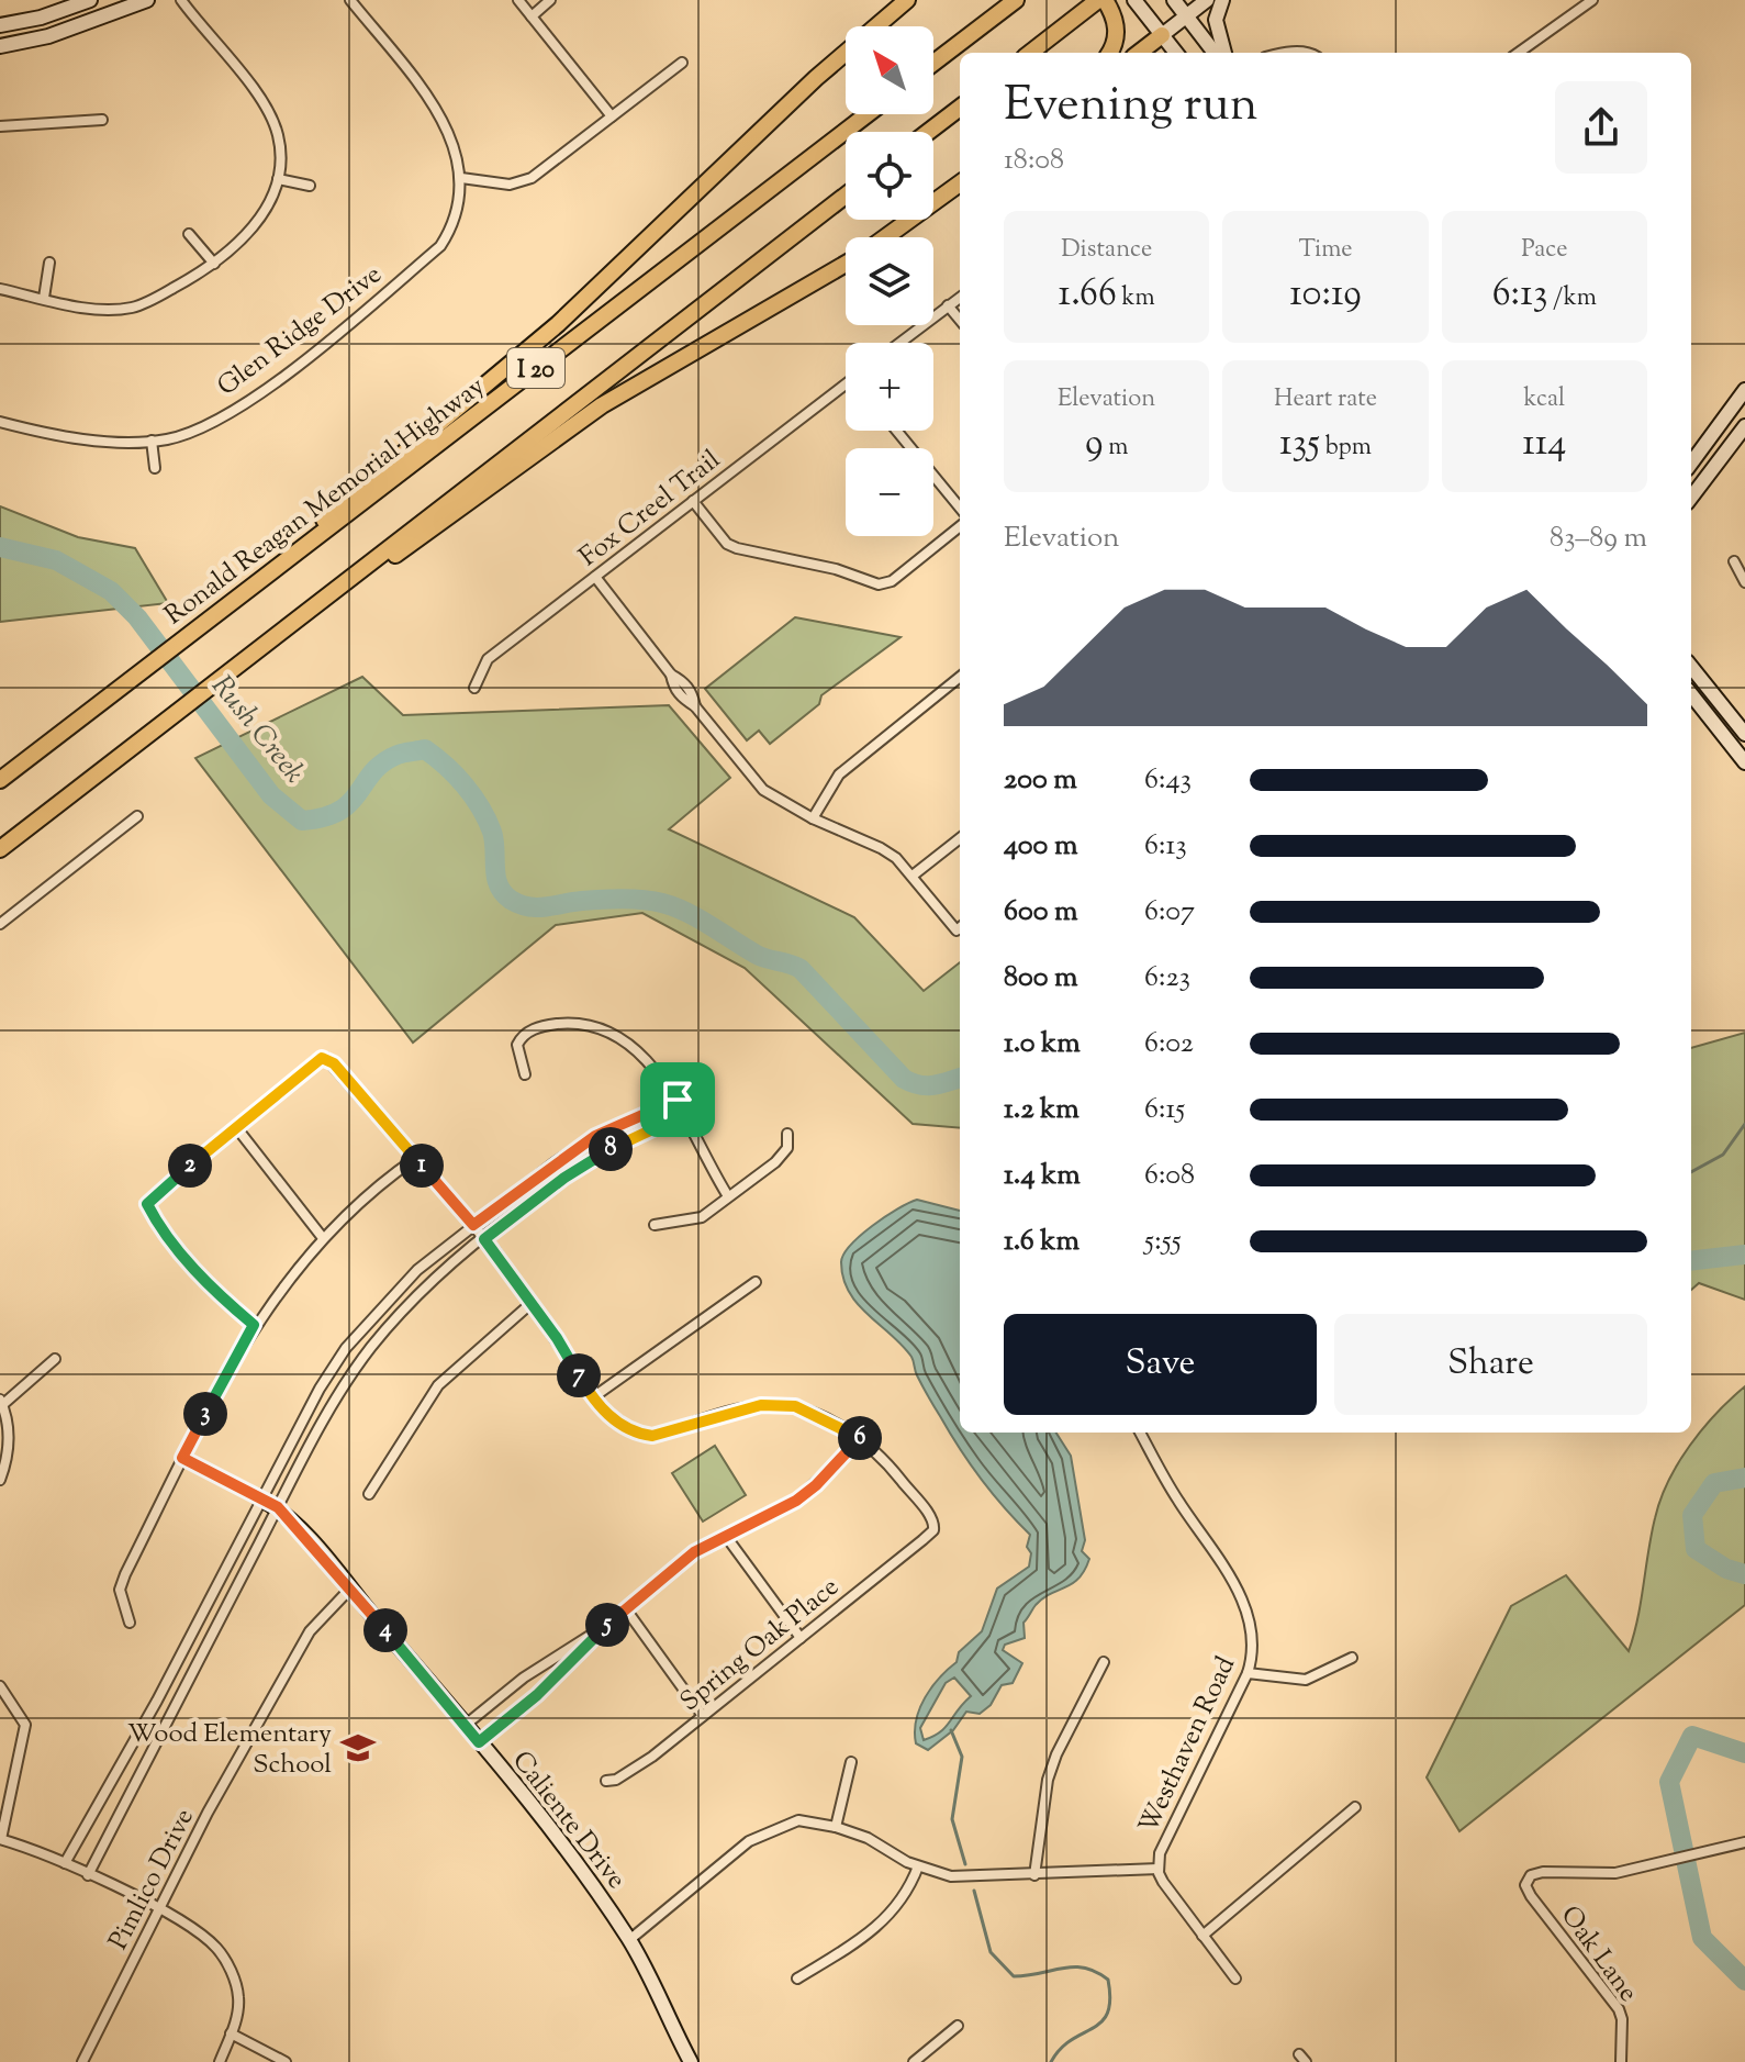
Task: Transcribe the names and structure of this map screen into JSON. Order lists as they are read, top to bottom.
{
  "streets": {
    "highway": ["I 20", "Ronald Reagan Memorial Highway"],
    "main road": ["Caliente Drive"],
    "street": [
      "Glen Ridge Drive",
      "Fox Creel Trail",
      "Spring Oak Place",
      "Westhaven Road",
      "Pimlico Drive",
      "Oak Lane"
    ]
  },
  "crossings": [
    ["Caliente Drive", "Pimlico Drive"]
  ],
  "water": ["Rush Creek"],
  "places": {
    "school or university": ["Wood Elementary School"]
  },
  "north": "top left",
  "page": {
    "map_buttons": ["+", "−"],
    "heading": ["Evening run", "18:08"],
    "stats": [
      ["Distance", "1.66 km"],
      ["Time", "10:19"],
      ["Pace", "6:13 /km"],
      ["Elevation", "9 m"],
      ["Heart rate", "135 bpm"],
      ["kcal", "114"]
    ],
    "chart": ["Elevation", "83–89 m"],
    "list": [
      {
        "name": "200 m",
        "note": "6:43"
      },
      {
        "name": "400 m",
        "note": "6:13"
      },
      {
        "name": "600 m",
        "note": "6:07"
      },
      {
        "name": "800 m",
        "note": "6:23"
      },
      {
        "name": "1.0 km",
        "note": "6:02"
      },
      {
        "name": "1.2 km",
        "note": "6:15"
      },
      {
        "name": "1.4 km",
        "note": "6:08"
      },
      {
        "name": "1.6 km",
        "note": "5:55"
      }
    ],
    "pins": [
      "8",
      "1",
      "2",
      "7",
      "3",
      "6",
      "5",
      "4"
    ],
    "buttons": ["Save", "Share"]
  }
}
